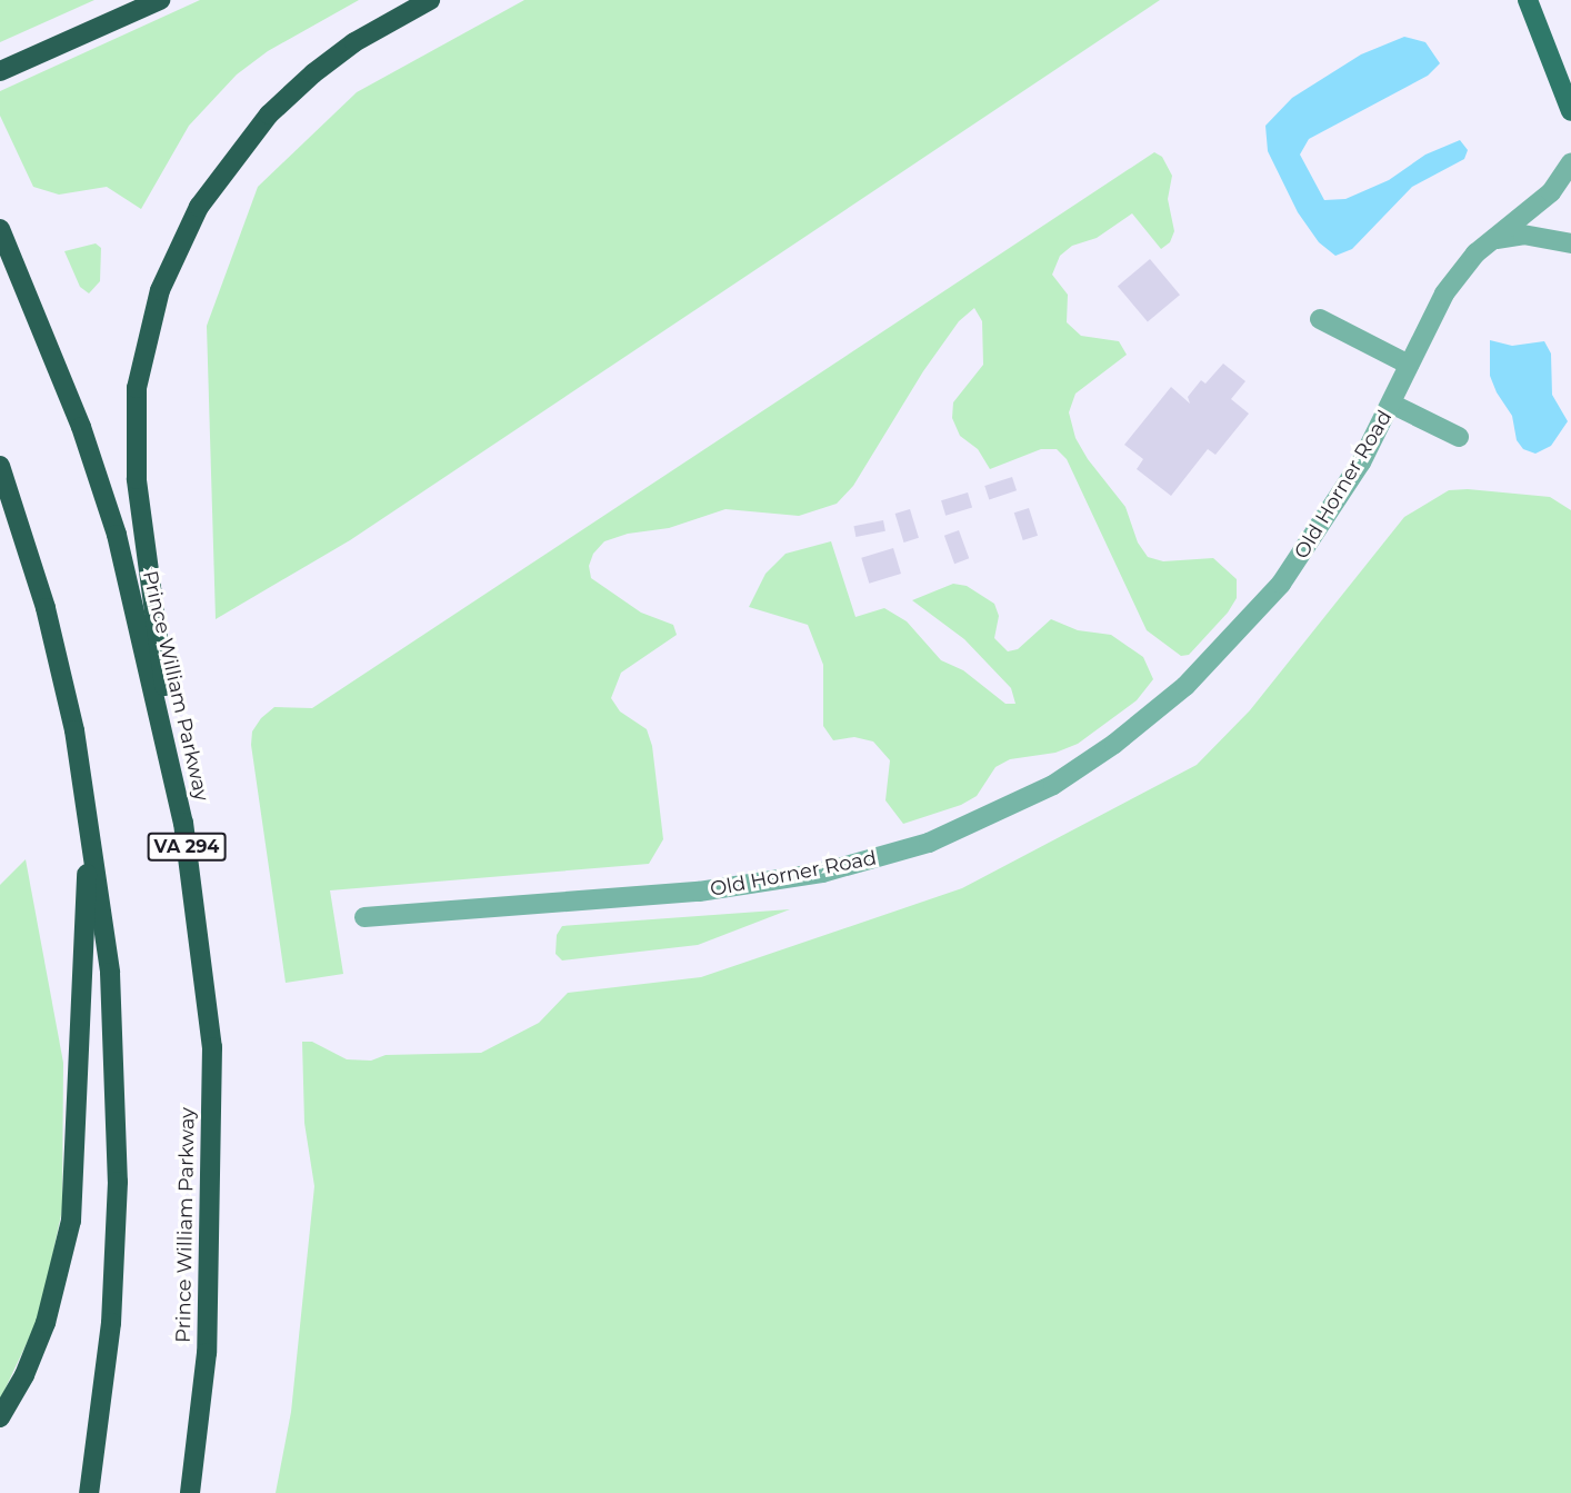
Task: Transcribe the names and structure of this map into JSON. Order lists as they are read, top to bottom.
{
  "streets": {
    "highway": ["Prince William Parkway", "VA 294"],
    "street": ["Old Horner Road"]
  }
}
